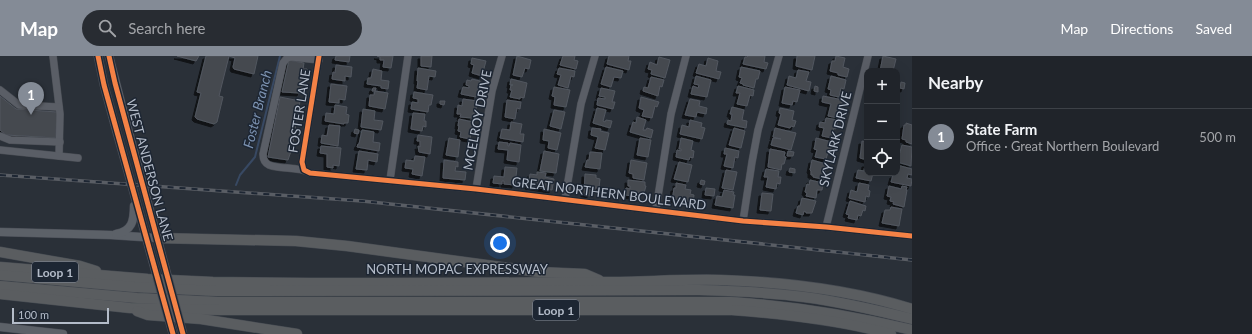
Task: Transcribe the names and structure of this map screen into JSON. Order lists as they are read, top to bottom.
{
  "streets": {
    "highway": ["NORTH MOPAC EXPRESSWAY", "Loop 1"],
    "main road": ["WEST ANDERSON LANE"],
    "street": [
      "FOSTER LANE",
      "MCELROY DRIVE",
      "SKYLARK DRIVE",
      "GREAT NORTHERN BOULEVARD"
    ]
  },
  "crossings": [
    ["FOSTER LANE", "GREAT NORTHERN BOULEVARD"],
    ["MCELROY DRIVE", "GREAT NORTHERN BOULEVARD"],
    ["SKYLARK DRIVE", "GREAT NORTHERN BOULEVARD"]
  ],
  "water": ["Foster Branch"],
  "scale_bar": "100 m",
  "page": {
    "header": "Map",
    "search": "Search here",
    "nav": ["Map", "Directions", "Saved"],
    "heading": "Nearby",
    "map_buttons": ["+", "−"],
    "pins": "1",
    "list": [
      {
        "mark": "1",
        "name": "State Farm",
        "note": "Office · Great Northern Boulevard",
        "value": "500 m"
      }
    ],
    "scale": "100 m"
  }
}
